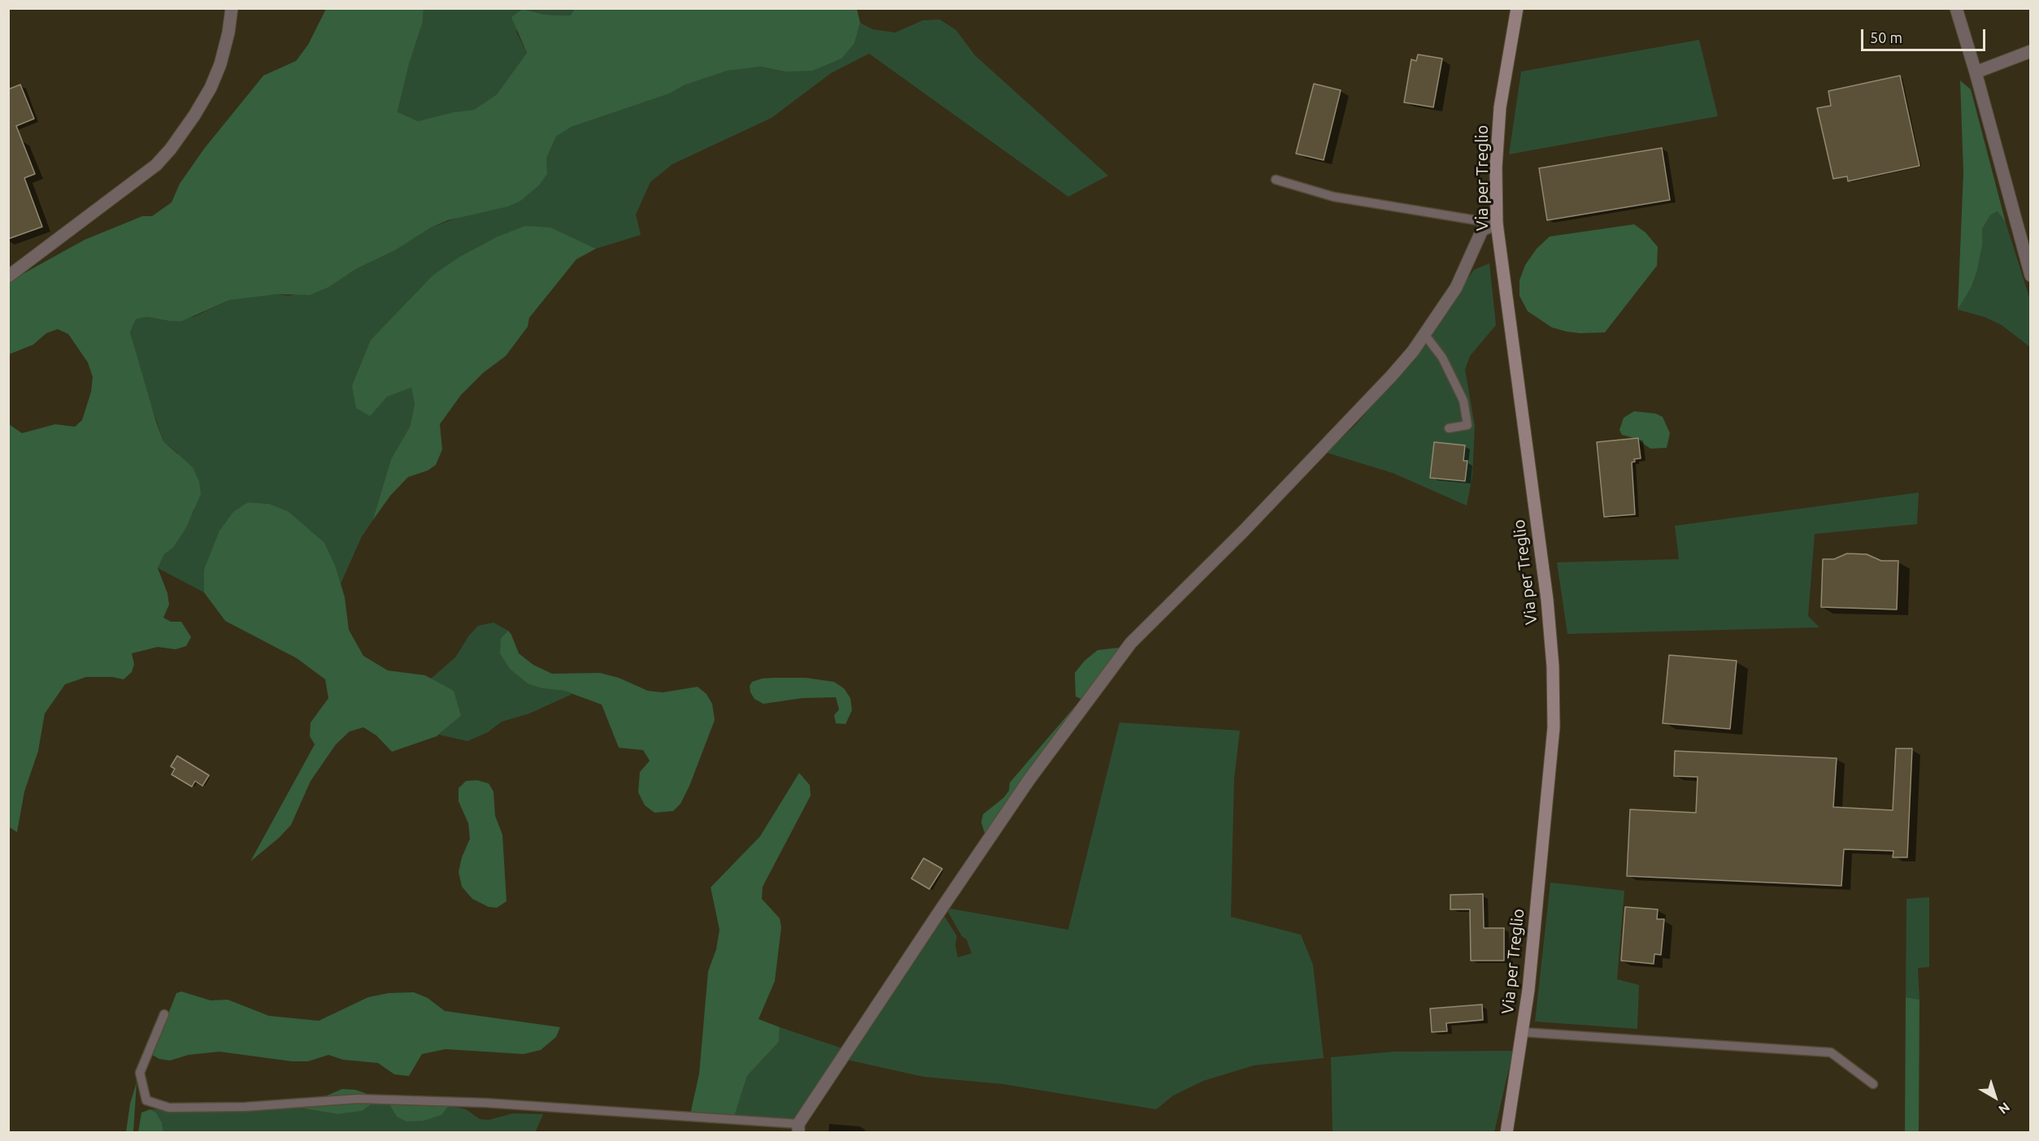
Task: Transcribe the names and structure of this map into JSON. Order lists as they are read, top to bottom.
{
  "streets": {
    "main road": ["Via per Treglio"]
  },
  "scale_bar": "50 m",
  "north": "bottom right"
}
